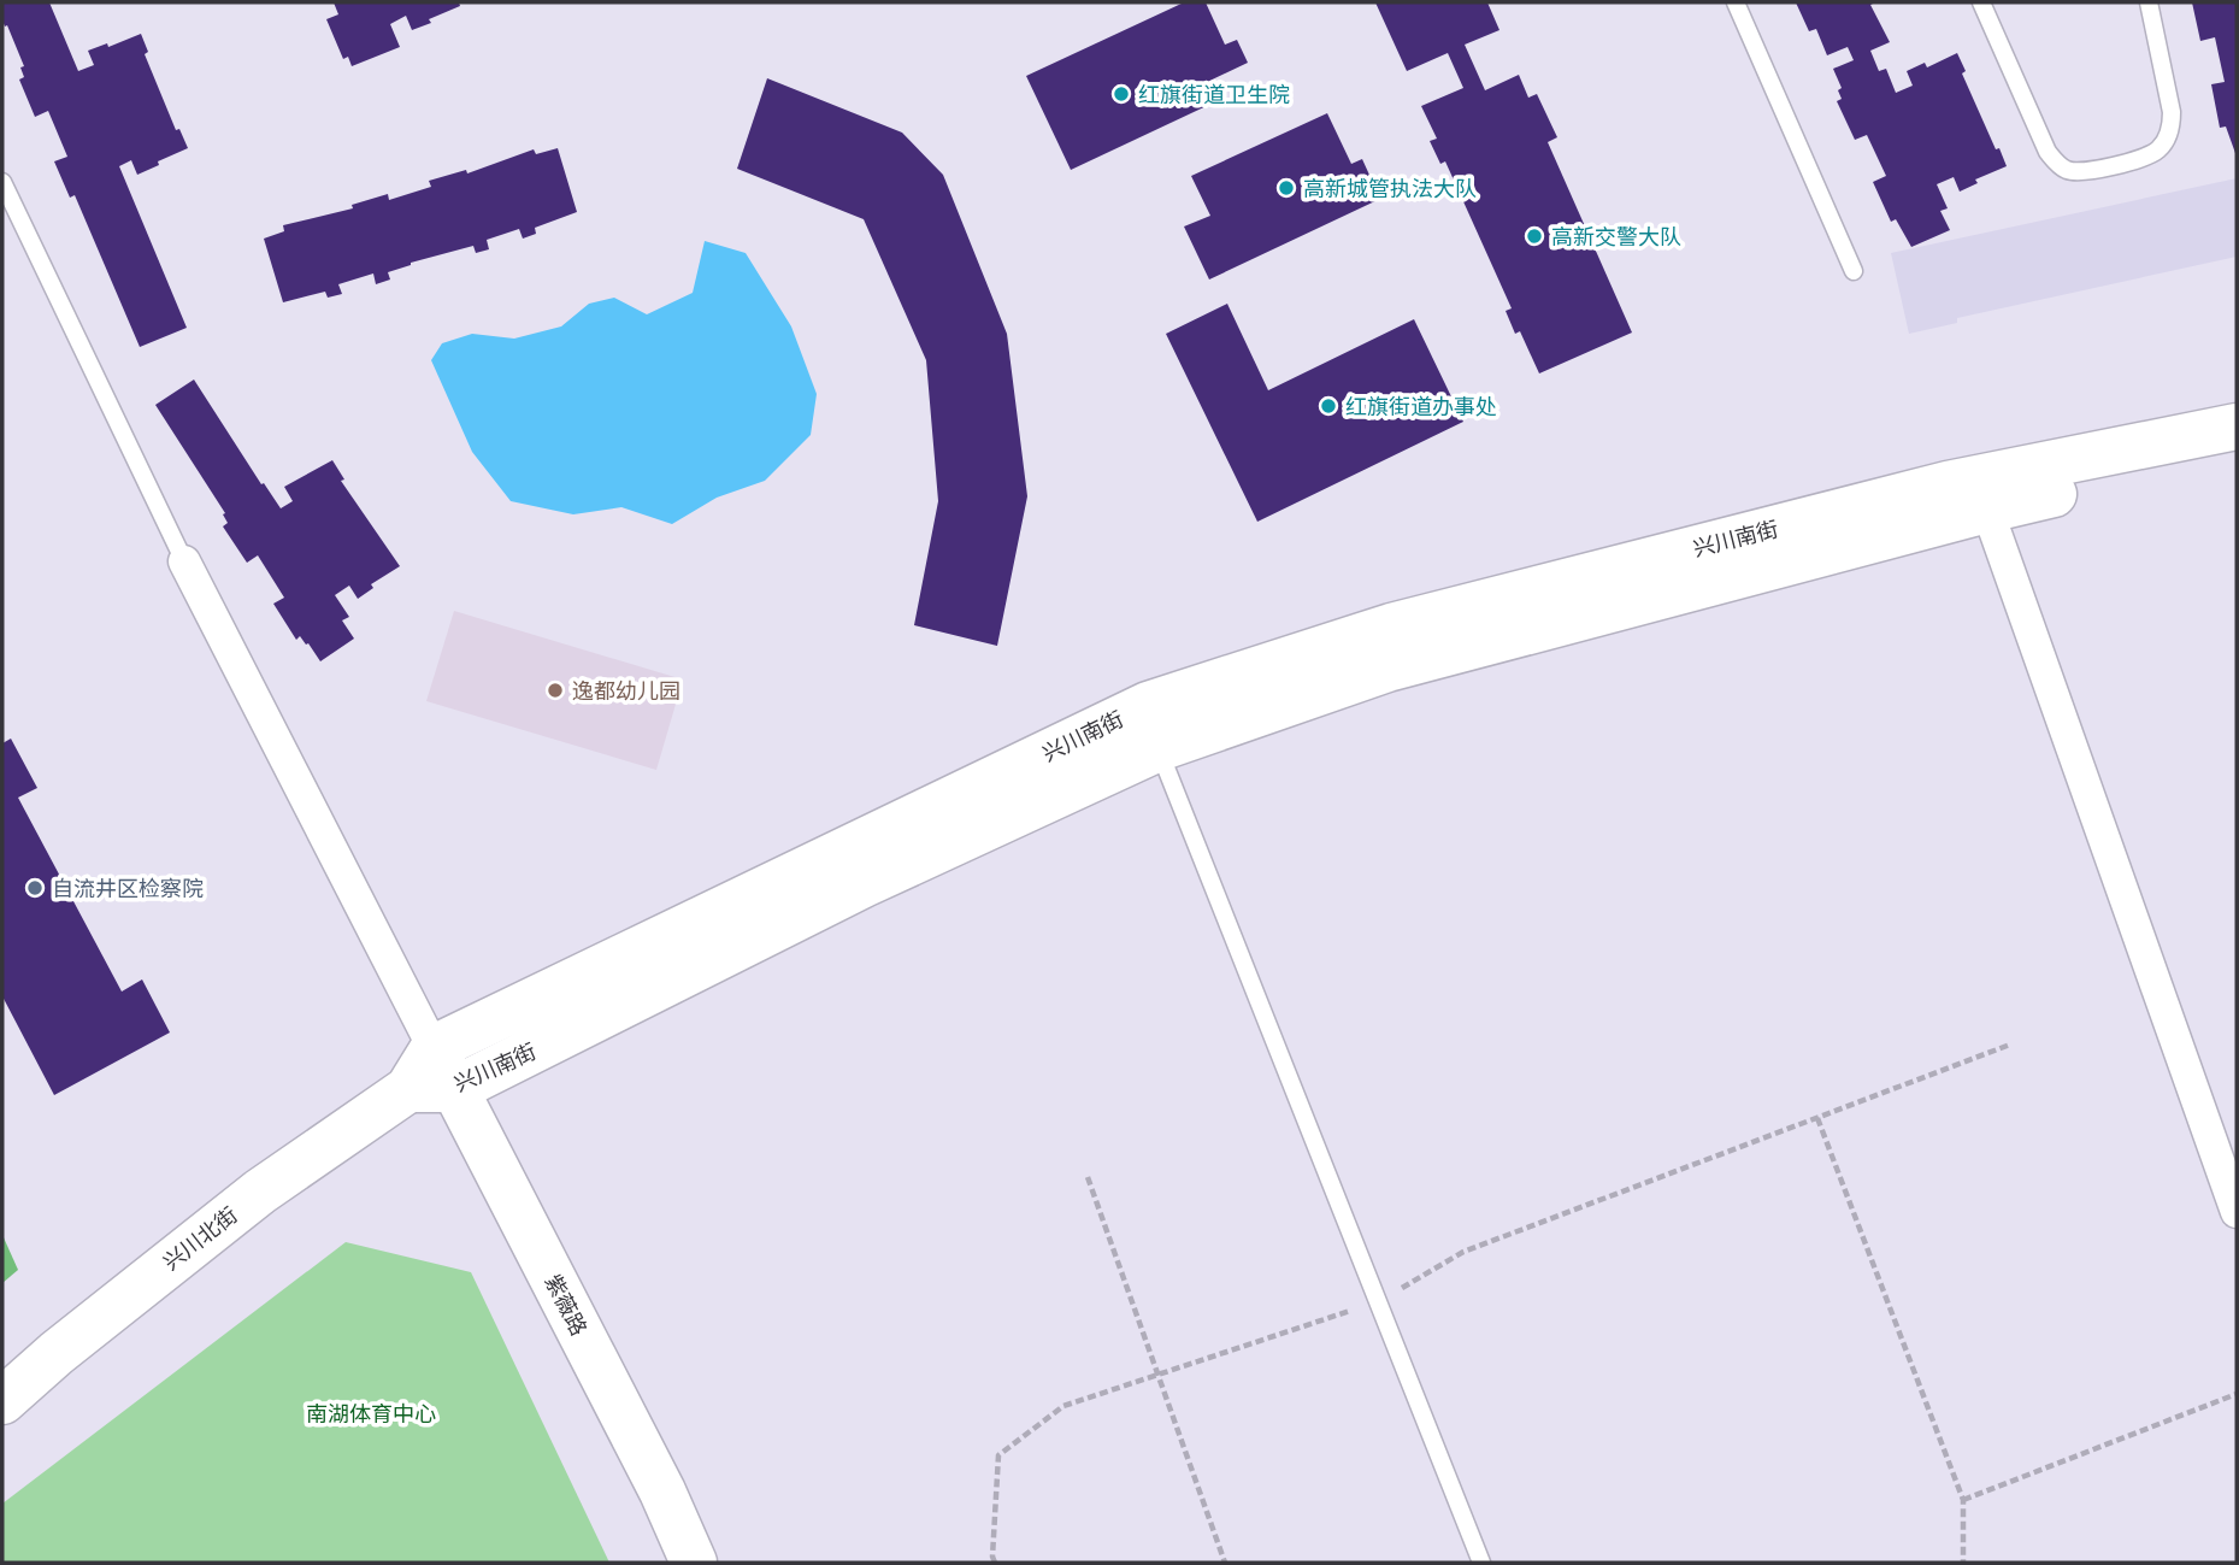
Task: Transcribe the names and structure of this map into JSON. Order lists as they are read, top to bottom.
{
  "streets": {
    "street": ["兴川南街", "兴川北街", "紫薇路"]
  },
  "crossings": [
    ["兴川南街", "兴川北街"],
    ["兴川南街", "紫薇路"]
  ],
  "parks": ["南湖体育中心"],
  "places": [
    "红旗街道卫生院",
    "高新城管执法大队",
    "高新交警大队",
    "红旗街道办事处",
    "逸都幼儿园",
    "自流井区检察院"
  ]
}
